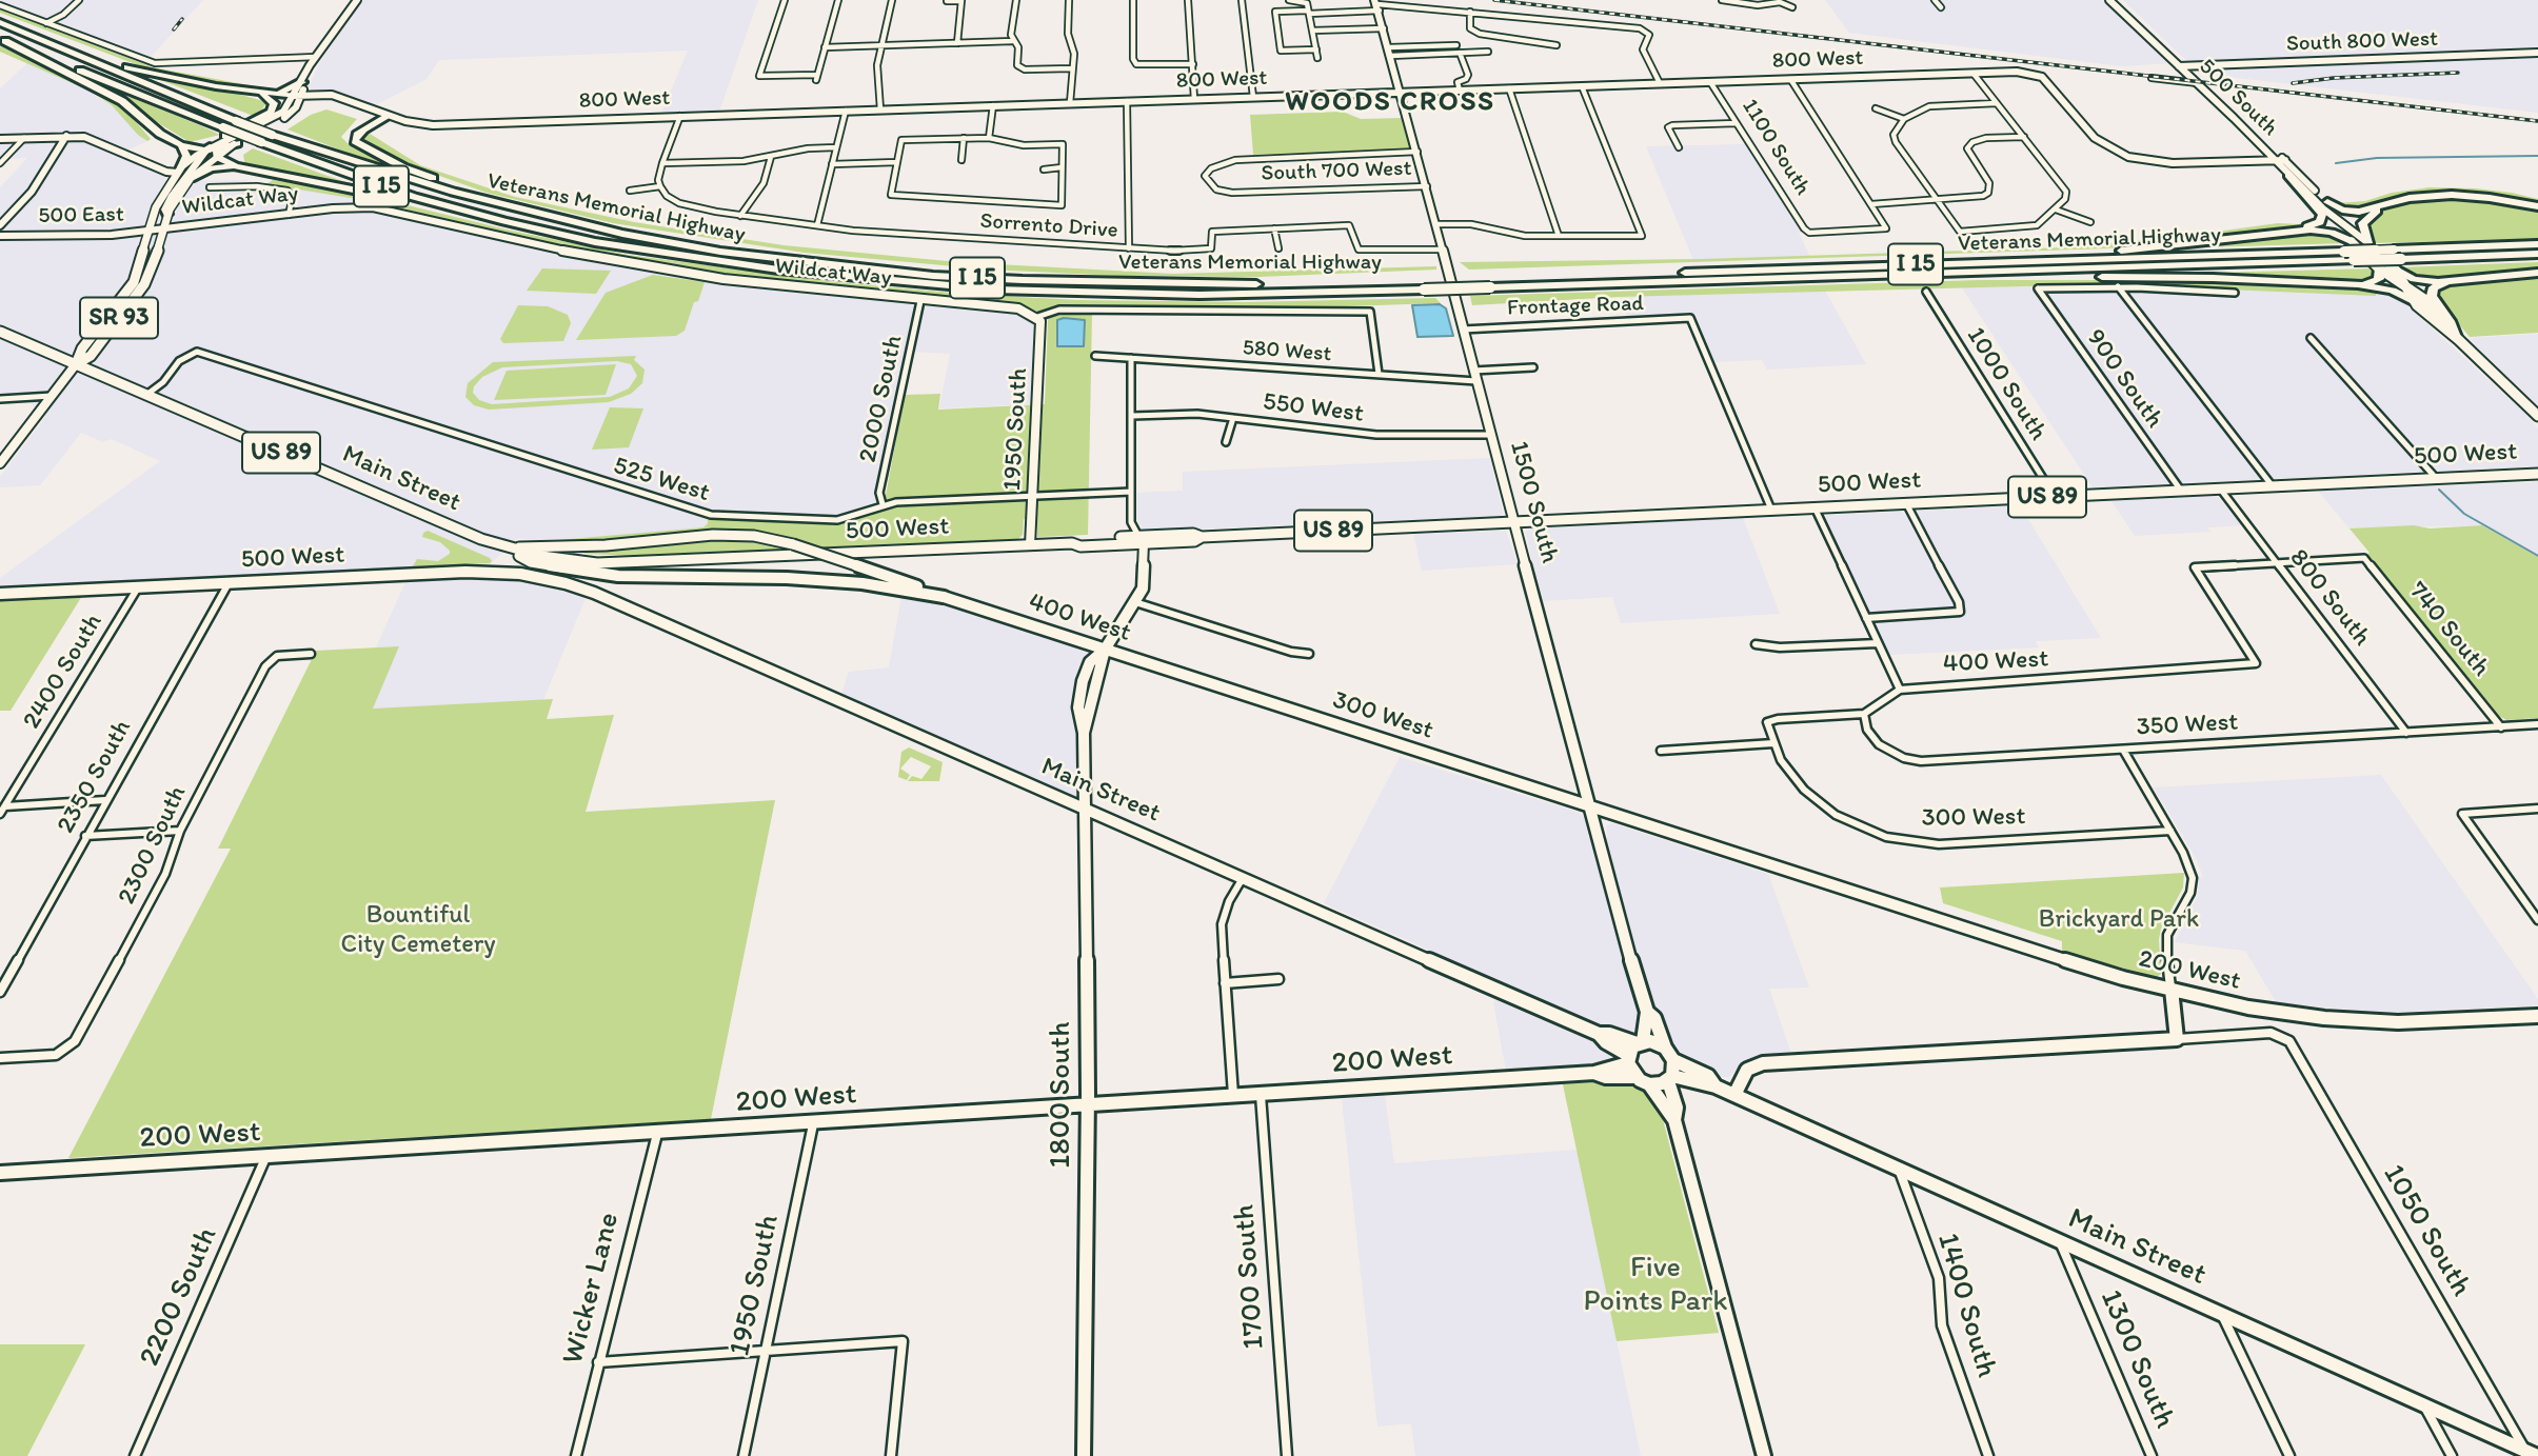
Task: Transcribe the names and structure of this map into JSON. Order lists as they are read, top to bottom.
{
  "streets": {
    "highway": ["I 15", "Veterans Memorial Highway"],
    "main road": [
      "500 South",
      "SR 93",
      "US 89",
      "500 West",
      "Main Street"
    ],
    "street": [
      "South 800 West",
      "800 West",
      "1100 South",
      "South 700 West",
      "Wildcat Way",
      "500 East",
      "Sorrento Drive",
      "Frontage Road",
      "580 West",
      "900 South",
      "1000 South",
      "2000 South",
      "550 West",
      "1950 South",
      "525 West",
      "1500 South",
      "800 South",
      "400 West",
      "740 South",
      "2400 South",
      "300 West",
      "350 West",
      "2350 South",
      "2300 South",
      "200 West",
      "1800 South",
      "1050 South",
      "1700 South",
      "Wicker Lane",
      "2200 South",
      "1400 South",
      "1300 South"
    ]
  },
  "crossings": [
    ["South 800 West", "500 South"],
    ["800 West", "500 South"],
    ["800 West", "1100 South"],
    ["800 West", "SR 93"],
    ["800 West", "1500 South"],
    ["South 700 West", "1500 South"],
    ["Wildcat Way", "500 East"],
    ["Wildcat Way", "SR 93"],
    ["Wildcat Way", "580 West"],
    ["Wildcat Way", "2000 South"],
    ["Wildcat Way", "1950 South"],
    ["500 East", "SR 93"],
    ["Sorrento Drive", "1500 South"],
    ["Frontage Road", "500 West"],
    ["Frontage Road", "1500 South"],
    ["SR 93", "US 89"],
    ["SR 93", "Main Street"],
    ["580 West", "1500 South"],
    ["900 South", "500 West"],
    ["1000 South", "500 West"],
    ["2000 South", "525 West"],
    ["550 West", "1500 South"],
    ["1950 South", "500 West"],
    ["1950 South", "525 West"],
    ["1950 South", "200 West"],
    ["US 89", "Main Street"],
    ["500 West", "Main Street"],
    ["500 West", "1500 South"],
    ["500 West", "800 South"],
    ["500 West", "2400 South"],
    ["500 West", "2350 South"],
    ["500 West", "1800 South"],
    ["Main Street", "525 West"],
    ["Main Street", "1500 South"],
    ["Main Street", "200 West"],
    ["Main Street", "1800 South"],
    ["Main Street", "1050 South"],
    ["Main Street", "1400 South"],
    ["Main Street", "1300 South"],
    ["1500 South", "300 West"],
    ["1500 South", "200 West"],
    ["800 South", "400 West"],
    ["800 South", "740 South"],
    ["800 South", "350 West"],
    ["400 West", "740 South"],
    ["400 West", "300 West"],
    ["400 West", "1800 South"],
    ["740 South", "350 West"],
    ["300 West", "200 West"],
    ["200 West", "1800 South"],
    ["200 West", "1050 South"],
    ["200 West", "1700 South"],
    ["200 West", "Wicker Lane"],
    ["200 West", "2200 South"]
  ],
  "districts": ["WOODS CROSS"],
  "parks": ["Bountiful City Cemetery", "Brickyard Park", "Five Points Park"]
}
